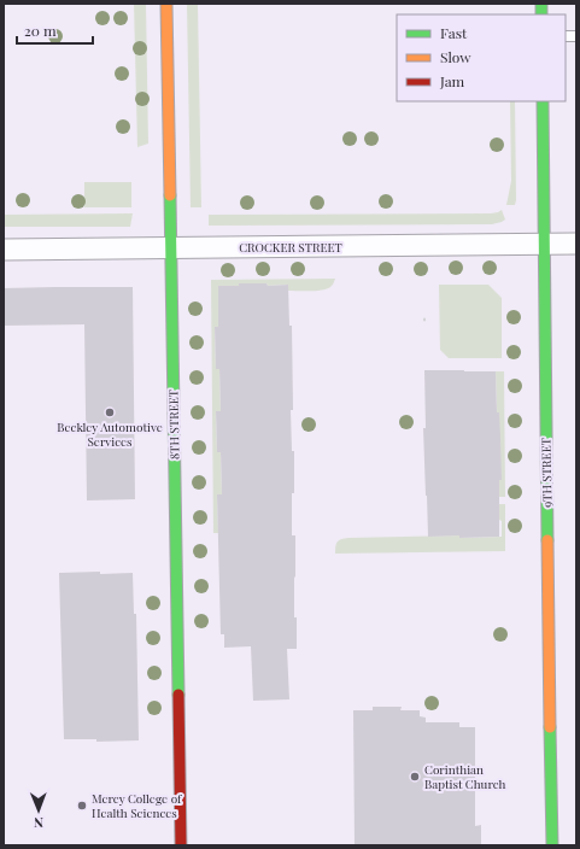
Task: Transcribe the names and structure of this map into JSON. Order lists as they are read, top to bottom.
{
  "streets": {
    "street": ["CROCKER STREET", "8TH STREET", "9TH STREET"]
  },
  "crossings": [
    ["CROCKER STREET", "8TH STREET"],
    ["CROCKER STREET", "9TH STREET"]
  ],
  "places": ["Beckley Automotive Services", "Corinthian Baptist Church", "Mercy College of Health Sciences"],
  "legend": ["Fast", "Slow", "Jam"],
  "scale_bar": "20 m",
  "north": "bottom"
}
